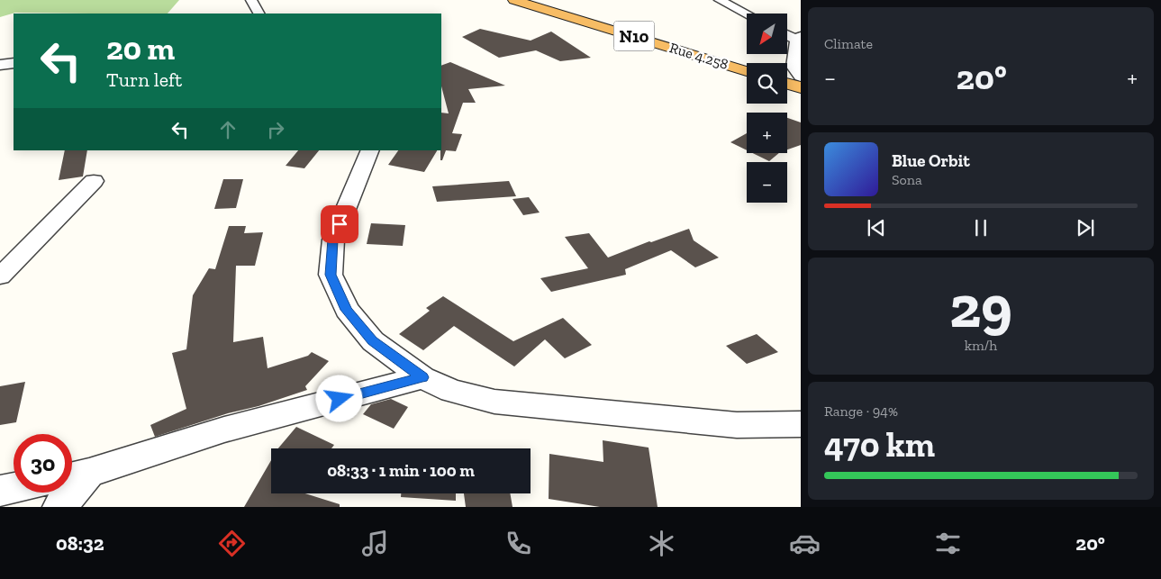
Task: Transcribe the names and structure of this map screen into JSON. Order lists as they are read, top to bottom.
{
  "streets": {
    "highway": ["N10", "Rue 4.258"]
  },
  "north": "bottom left",
  "page": {
    "tile": [
      "Climate",
      ["29", "km/h"],
      ["Range · 94%", "470 km"]
    ],
    "map_buttons": ["+", "−"],
    "turn": ["20 m", "Turn left"],
    "heat": ["−", "20°", "+"],
    "song": ["Blue Orbit", "Sona"],
    "limit": "30",
    "trip": "08:33 · 1 min · 100 m",
    "tabs": ["08:32", "20°"]
  }
}
